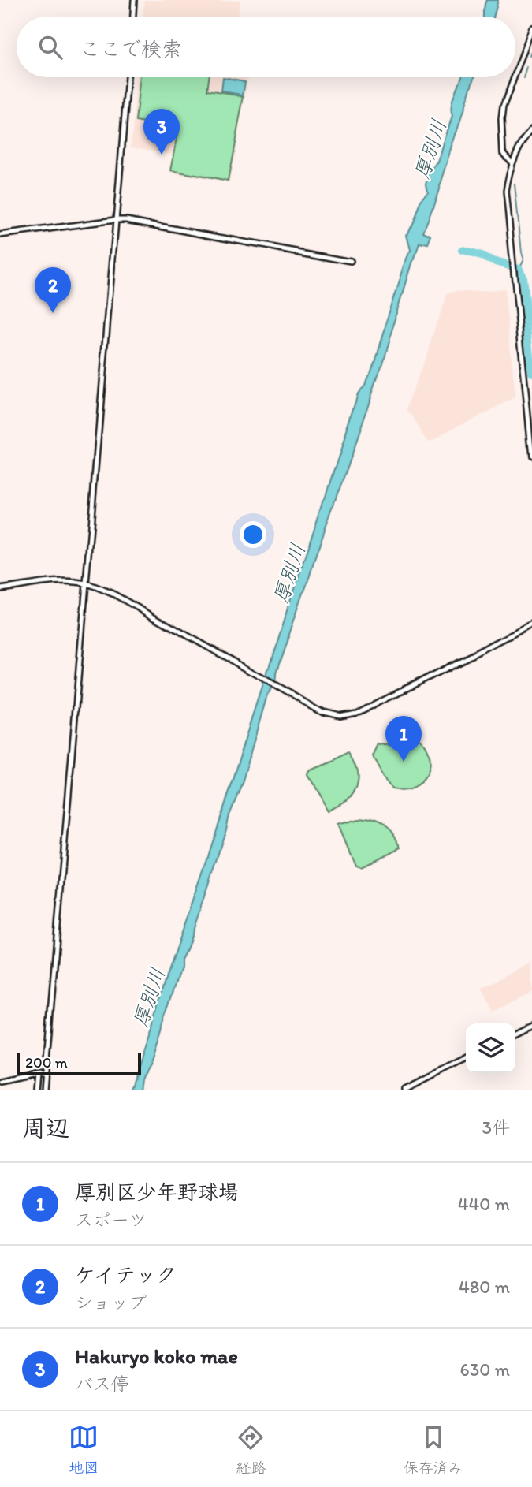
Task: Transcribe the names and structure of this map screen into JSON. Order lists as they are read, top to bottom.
{
  "water": ["厚別川"],
  "scale_bar": "200 m",
  "page": {
    "search": "ここで検索",
    "pins": ["3", "2", "1"],
    "scale": "200 m",
    "heading": ["周辺", "3件"],
    "list": [
      {
        "mark": "1",
        "name": "厚別区少年野球場",
        "note": "スポーツ",
        "value": "440 m"
      },
      {
        "mark": "2",
        "name": "ケイテック",
        "note": "ショップ",
        "value": "480 m"
      },
      {
        "mark": "3",
        "name": "Hakuryo koko mae",
        "note": "バス停",
        "value": "630 m"
      }
    ],
    "nav": ["地図", "経路", "保存済み"]
  }
}
